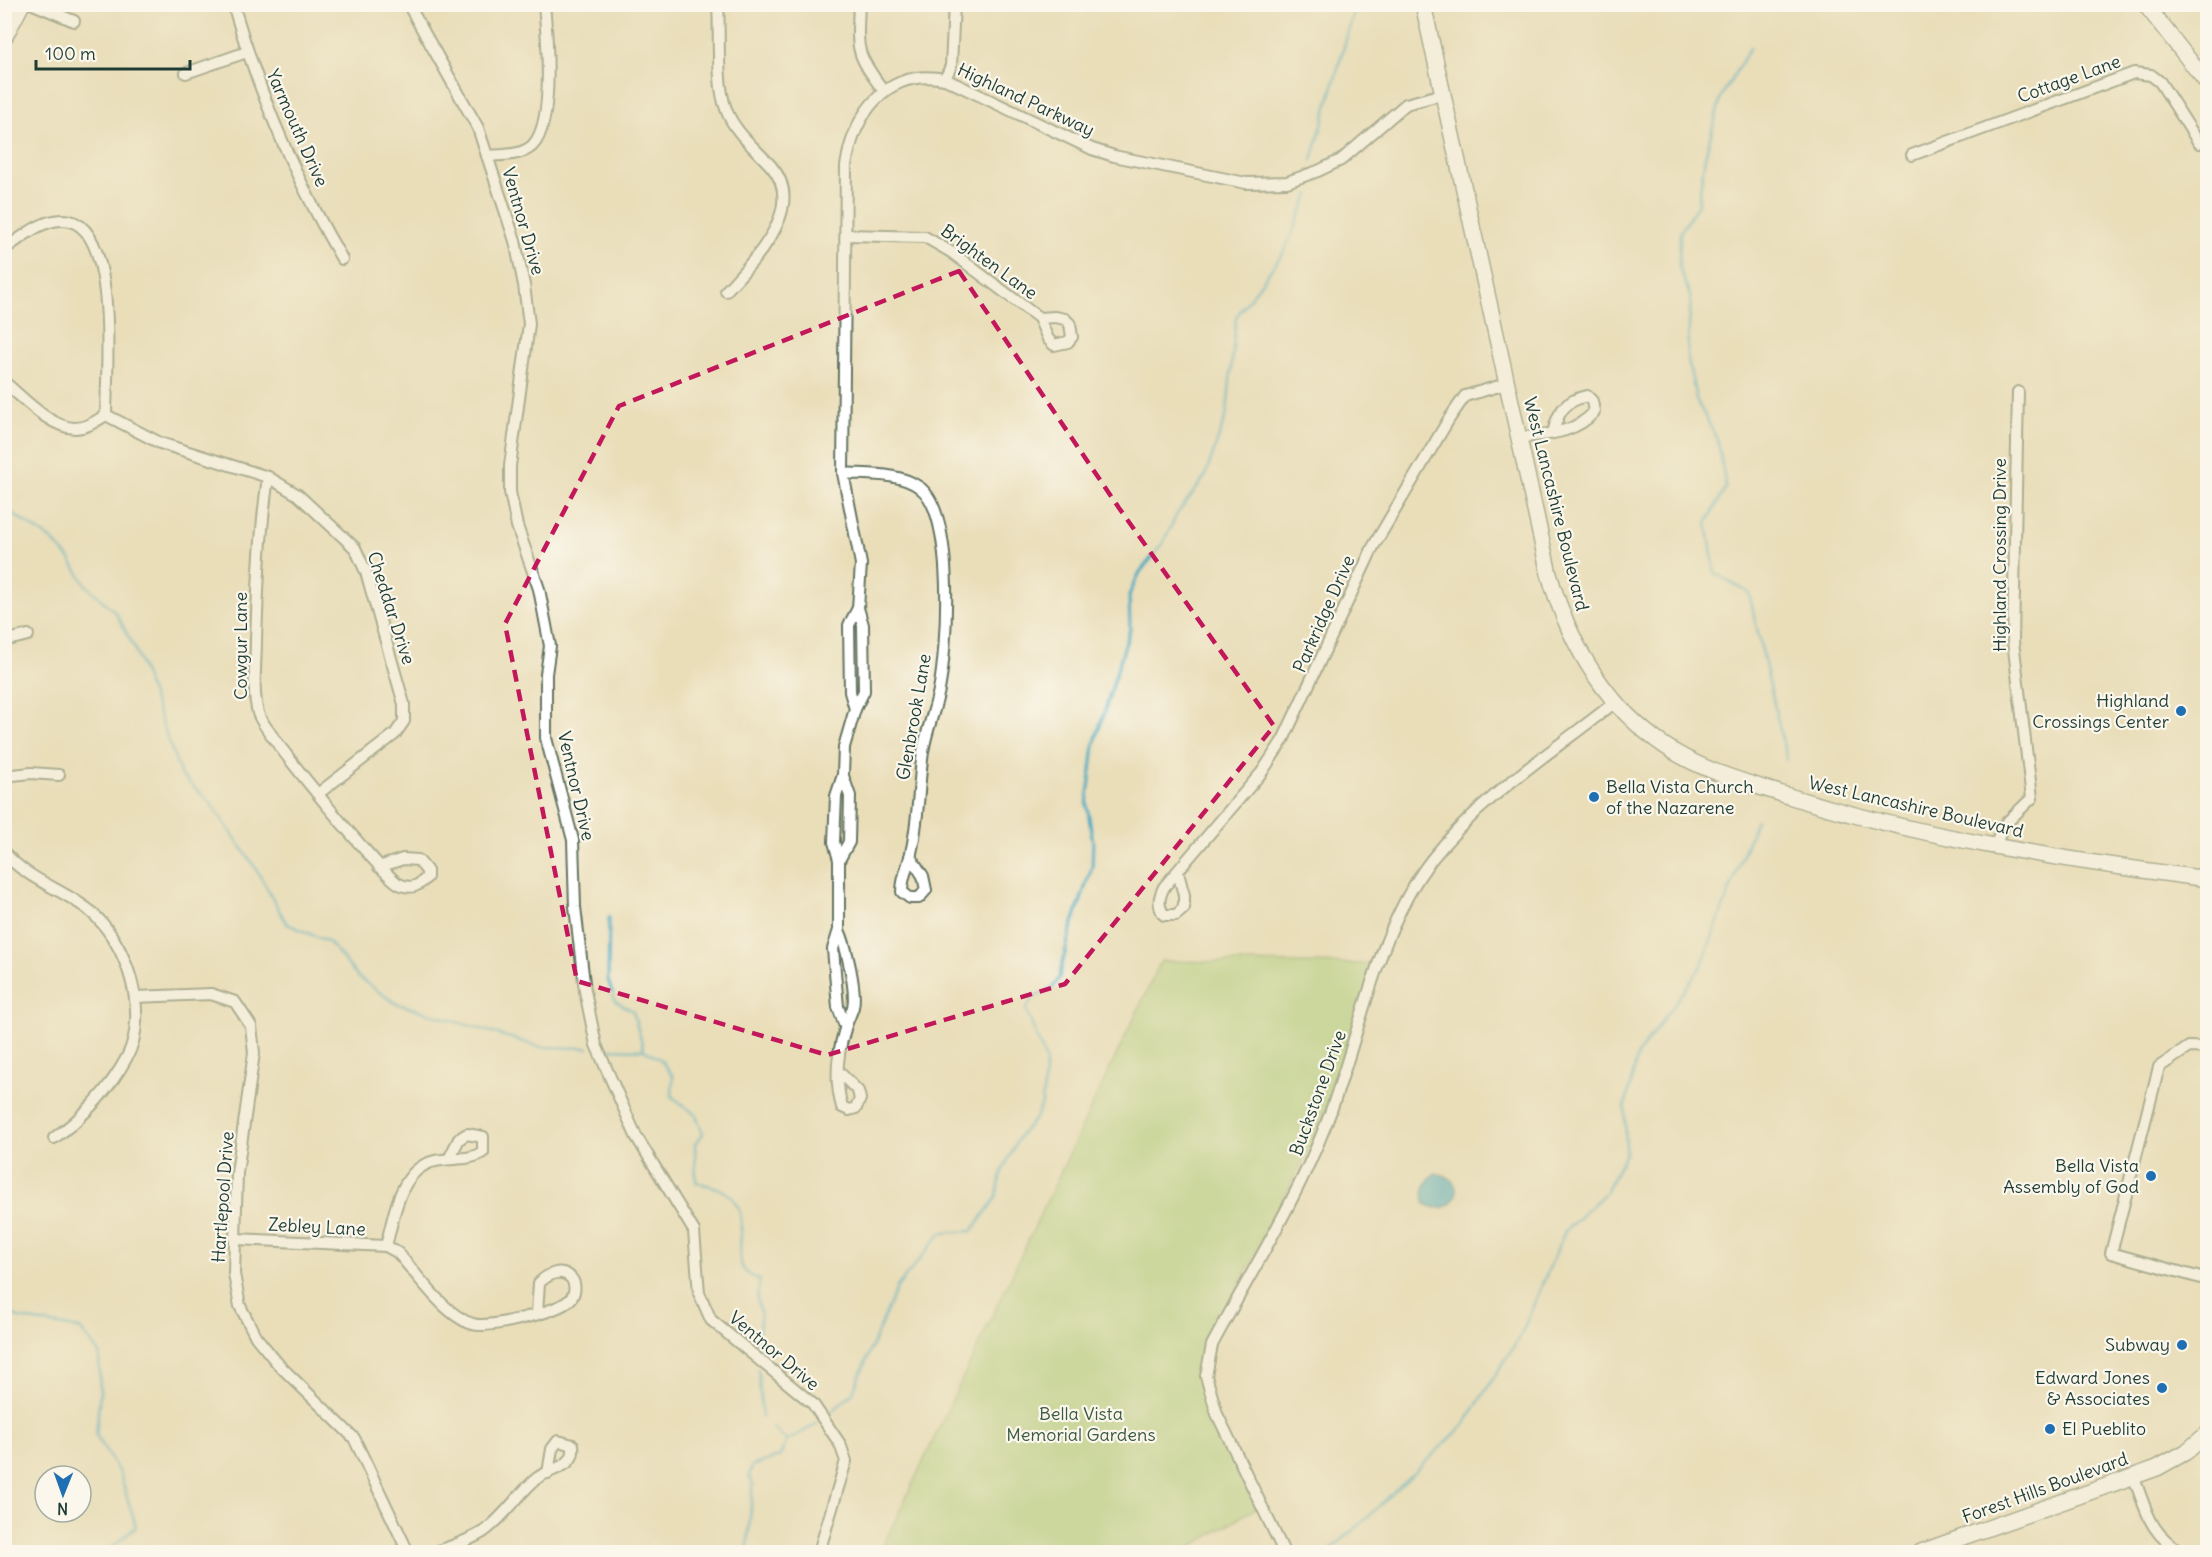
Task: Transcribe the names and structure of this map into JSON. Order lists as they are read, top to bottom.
{
  "streets": {
    "main road": ["West Lancashire Boulevard", "Forest Hills Boulevard"],
    "street": [
      "Cottage Lane",
      "Highland Parkway",
      "Yarmouth Drive",
      "Ventnor Drive",
      "Brighten Lane",
      "Highland Crossing Drive",
      "Cheddar Drive",
      "Parkridge Drive",
      "Cowgur Lane",
      "Glenbrook Lane",
      "Buckstone Drive",
      "Hartlepool Drive",
      "Zebley Lane"
    ]
  },
  "crossings": [
    ["Highland Parkway", "West Lancashire Boulevard"],
    ["West Lancashire Boulevard", "Highland Crossing Drive"],
    ["West Lancashire Boulevard", "Parkridge Drive"],
    ["West Lancashire Boulevard", "Buckstone Drive"],
    ["Cheddar Drive", "Cowgur Lane"],
    ["Hartlepool Drive", "Zebley Lane"]
  ],
  "parks": ["Bella Vista Memorial Gardens"],
  "places": [
    "Highland Crossings Center",
    "Bella Vista Church of the Nazarene",
    "Bella Vista Assembly of God",
    "Subway",
    "Edward Jones & Associates",
    "El Pueblito"
  ],
  "scale_bar": "100 m",
  "north": "bottom"
}
